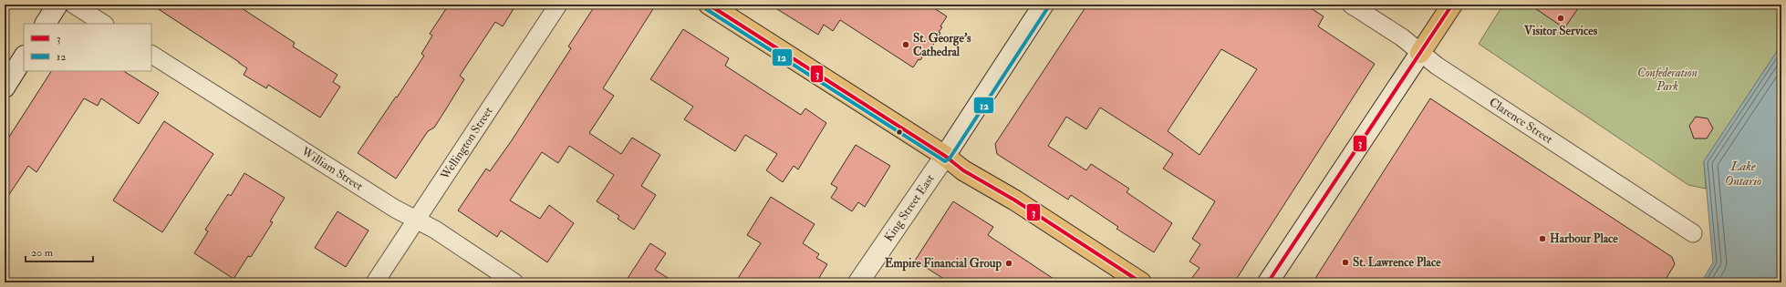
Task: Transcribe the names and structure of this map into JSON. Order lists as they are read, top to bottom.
{
  "streets": {
    "main road": ["King Street East"],
    "street": ["Clarence Street", "Wellington Street", "William Street"]
  },
  "crossings": [
    ["Wellington Street", "William Street"]
  ],
  "water": ["Lake Ontario"],
  "parks": ["Confederation Park"],
  "places": [
    "Visitor Services",
    "St. George's Cathedral",
    "Harbour Place",
    "St. Lawrence Place",
    "Empire Financial Group"
  ],
  "lines": ["transit line 3", "transit line 12"],
  "legend": ["3", "12"],
  "scale_bar": "20 m"
}
